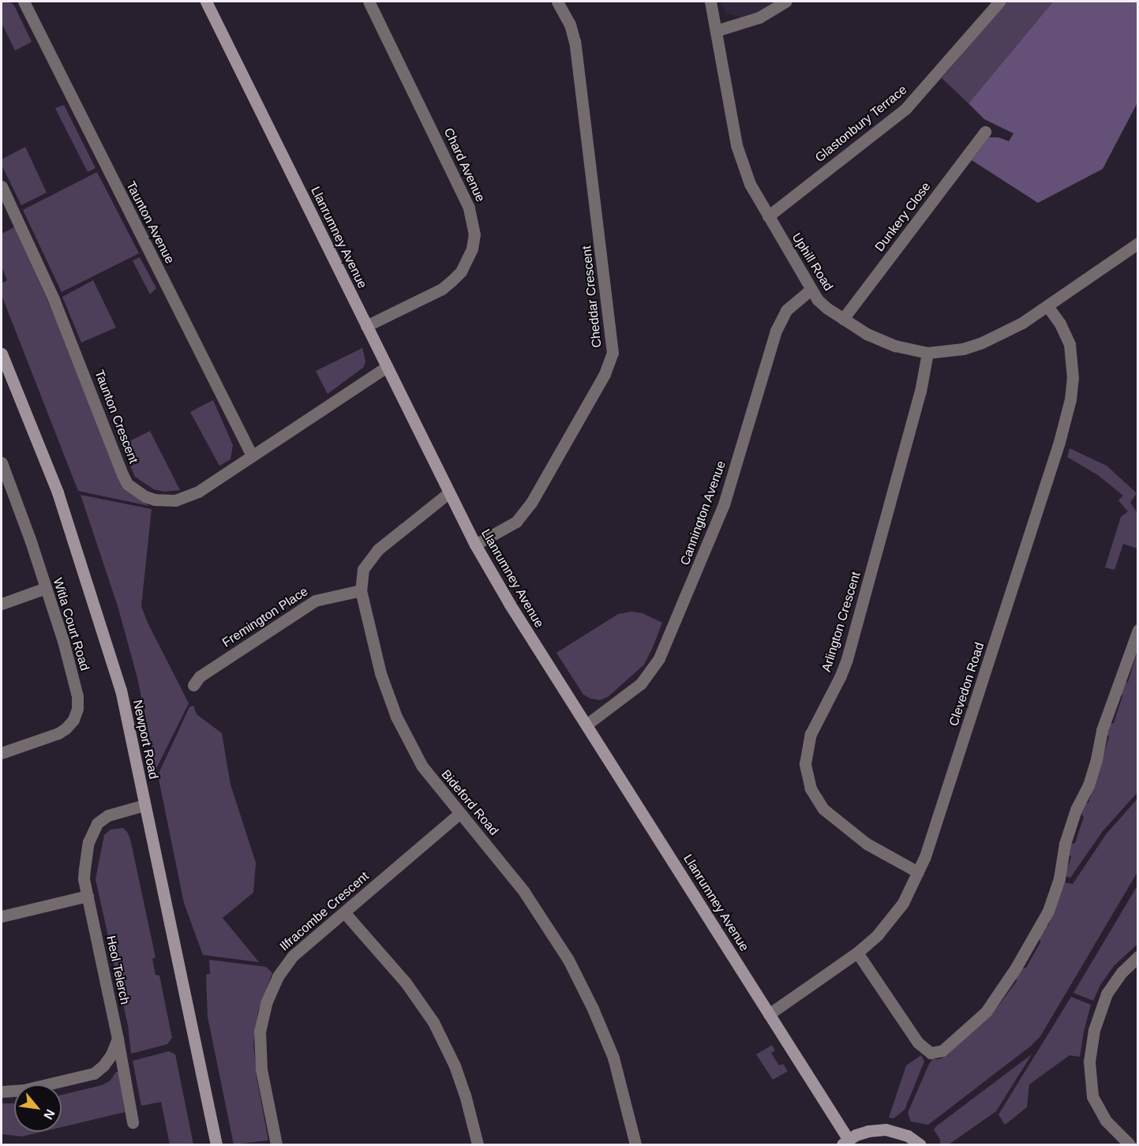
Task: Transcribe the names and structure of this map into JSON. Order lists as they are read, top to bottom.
{
  "streets": {
    "street": [
      "Glastonbury Terrace",
      "Chard Avenue",
      "Dunkery Close",
      "Taunton Avenue",
      "Llanrumney Avenue",
      "Uphill Road",
      "Cheddar Crescent",
      "Taunton Crescent",
      "Cannington Avenue",
      "Fremington Place",
      "Arlington Crescent",
      "Witla Court Road",
      "Clevedon Road",
      "Newport Road",
      "Bideford Road",
      "Ilfracombe Crescent",
      "Heol Telerch"
    ]
  },
  "crossings": [
    ["Glastonbury Terrace", "Uphill Road"],
    ["Chard Avenue", "Llanrumney Avenue"],
    ["Dunkery Close", "Uphill Road"],
    ["Taunton Avenue", "Taunton Crescent"],
    ["Llanrumney Avenue", "Cheddar Crescent"],
    ["Llanrumney Avenue", "Taunton Crescent"],
    ["Llanrumney Avenue", "Cannington Avenue"],
    ["Llanrumney Avenue", "Clevedon Road"],
    ["Llanrumney Avenue", "Bideford Road"],
    ["Uphill Road", "Cannington Avenue"],
    ["Uphill Road", "Arlington Crescent"],
    ["Uphill Road", "Clevedon Road"],
    ["Fremington Place", "Bideford Road"],
    ["Arlington Crescent", "Clevedon Road"],
    ["Newport Road", "Heol Telerch"],
    ["Bideford Road", "Ilfracombe Crescent"]
  ],
  "north": "bottom right"
}
